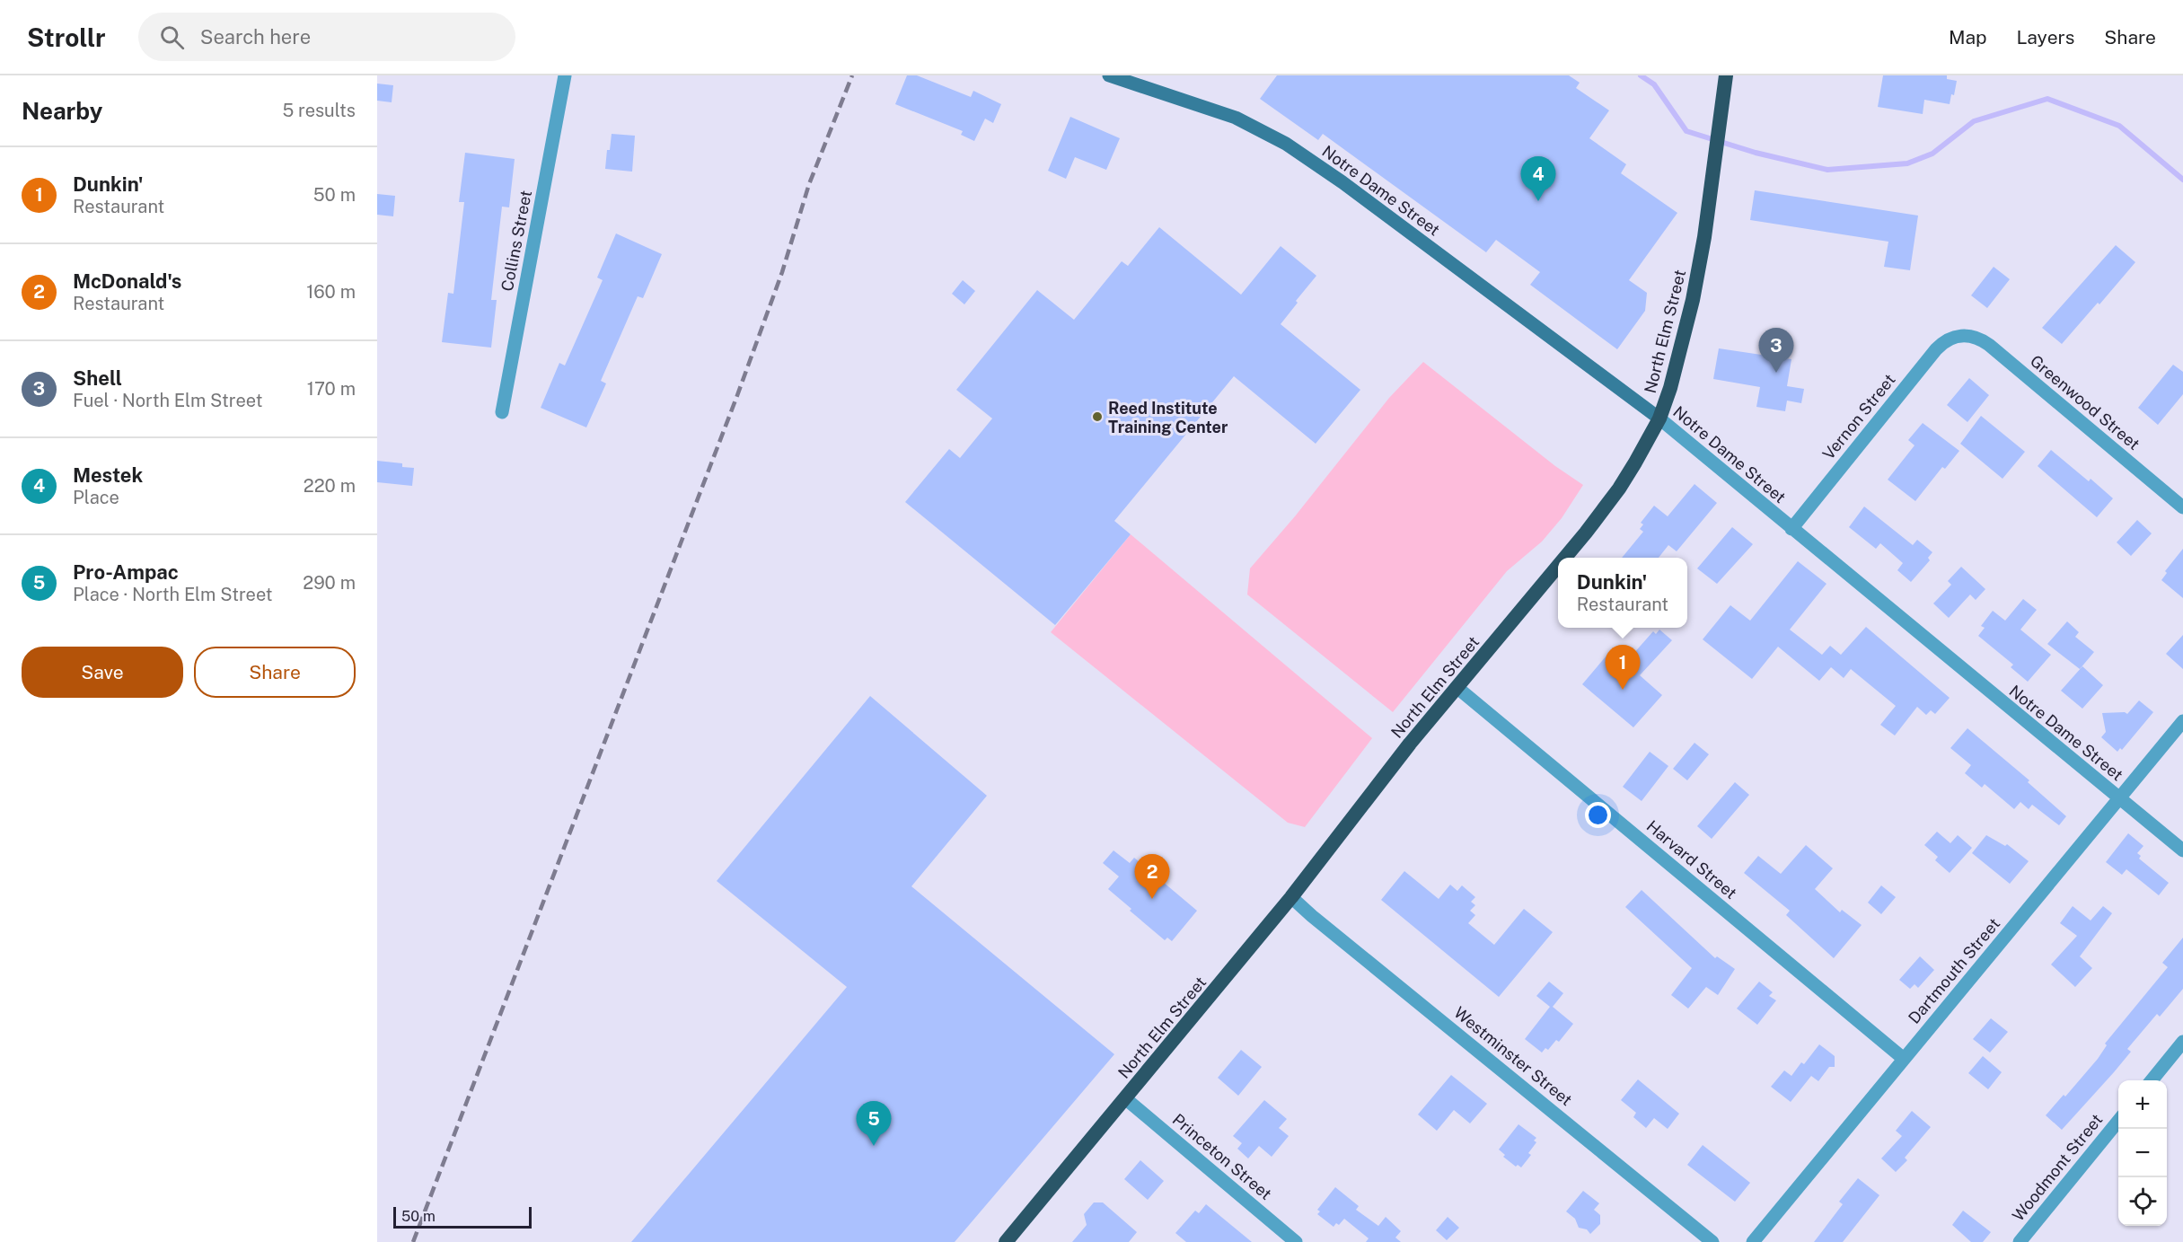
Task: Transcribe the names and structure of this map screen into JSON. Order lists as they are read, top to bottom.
{
  "streets": {
    "highway": ["North Elm Street"],
    "main road": ["Notre Dame Street"],
    "street": [
      "Collins Street",
      "Greenwood Street",
      "Vernon Street",
      "Harvard Street",
      "Dartmouth Street",
      "Westminster Street",
      "Princeton Street",
      "Woodmont Street"
    ]
  },
  "crossings": [
    ["Notre Dame Street", "North Elm Street"],
    ["Notre Dame Street", "Vernon Street"],
    ["Notre Dame Street", "Dartmouth Street"],
    ["North Elm Street", "Harvard Street"],
    ["North Elm Street", "Westminster Street"],
    ["North Elm Street", "Princeton Street"],
    ["Greenwood Street", "Vernon Street"],
    ["Harvard Street", "Dartmouth Street"]
  ],
  "places": ["Reed Institute Training Center"],
  "scale_bar": "50 m",
  "page": {
    "header": "Strollr",
    "search": "Search here",
    "nav": ["Map", "Layers", "Share"],
    "heading": ["Nearby", "5 results"],
    "list": [
      {
        "mark": "1",
        "name": "Dunkin'",
        "note": "Restaurant",
        "value": "50 m"
      },
      {
        "mark": "2",
        "name": "McDonald's",
        "note": "Restaurant",
        "value": "160 m"
      },
      {
        "mark": "3",
        "name": "Shell",
        "note": "Fuel · North Elm Street",
        "value": "170 m"
      },
      {
        "mark": "4",
        "name": "Mestek",
        "note": "Place",
        "value": "220 m"
      },
      {
        "mark": "5",
        "name": "Pro-Ampac",
        "note": "Place · North Elm Street",
        "value": "290 m"
      }
    ],
    "pins": [
      "4",
      "3",
      "1",
      "2",
      "5"
    ],
    "popup": ["Dunkin'", "Restaurant"],
    "buttons": ["Save", "Share"],
    "map_buttons": ["+", "−"],
    "scale": "50 m"
  }
}
